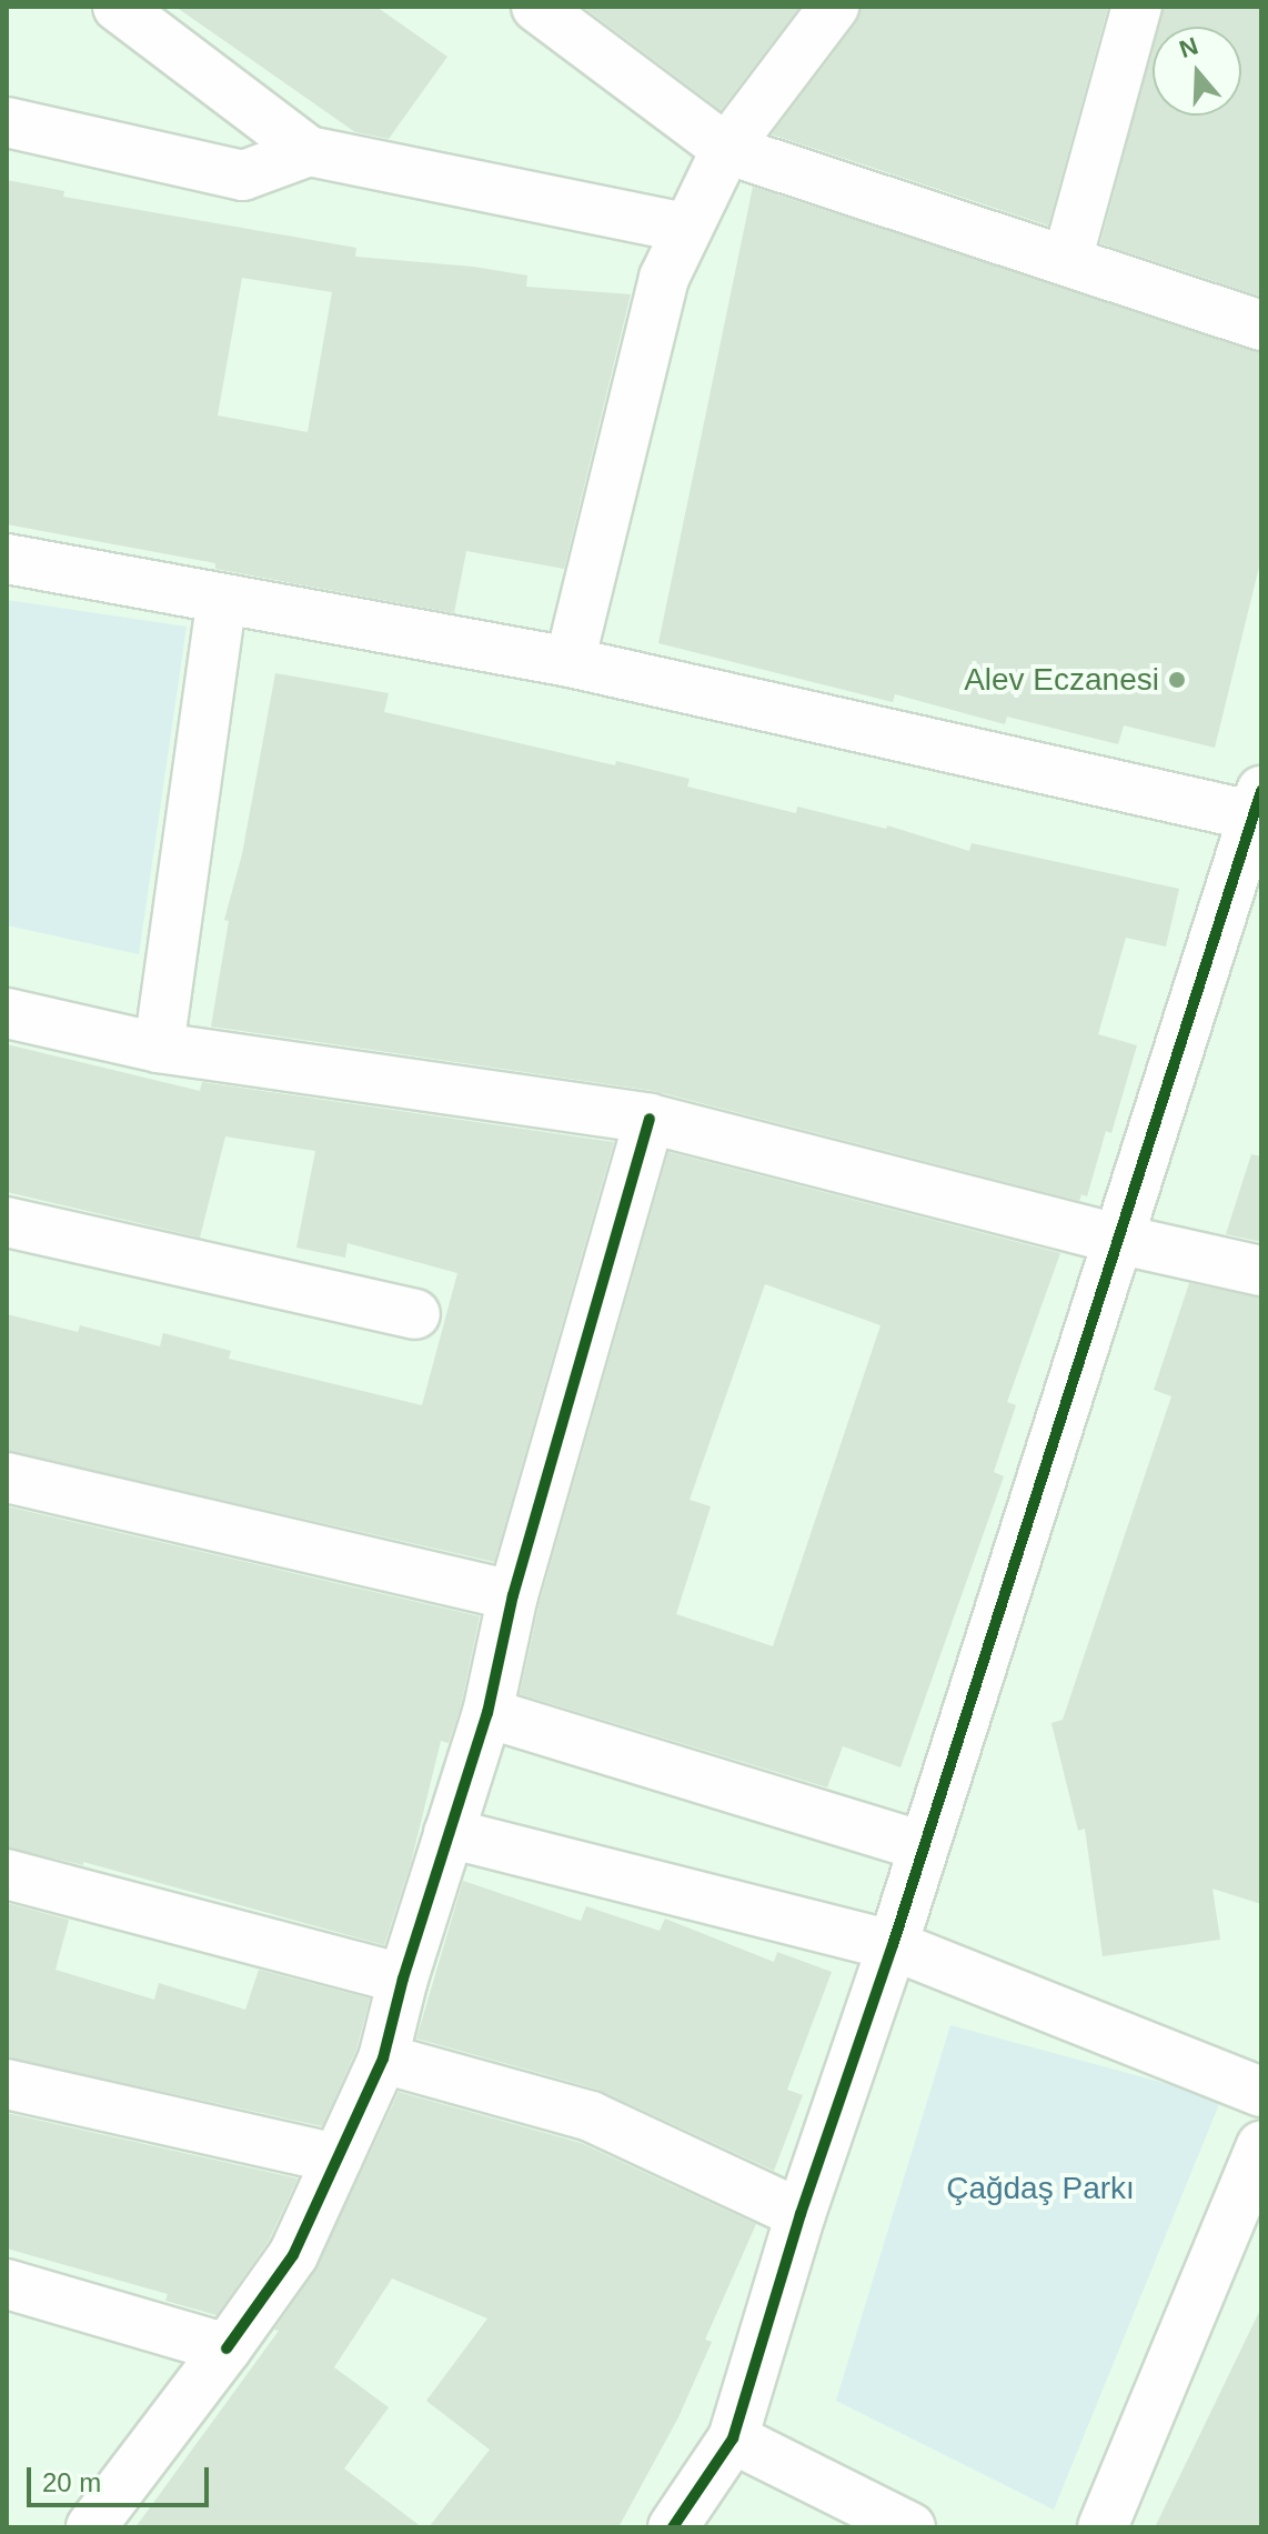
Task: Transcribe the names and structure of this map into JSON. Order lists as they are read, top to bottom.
{
  "parks": ["Çağdaş Parkı"],
  "places": ["Alev Eczanesi"],
  "scale_bar": "20 m",
  "north": "top"
}
